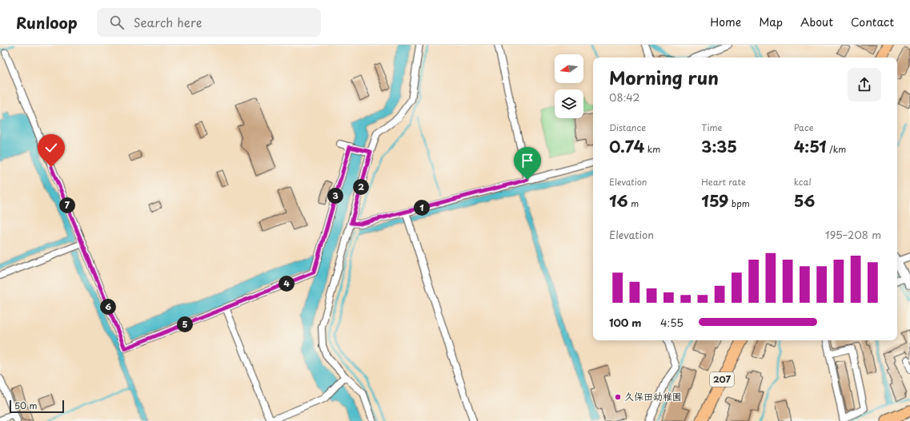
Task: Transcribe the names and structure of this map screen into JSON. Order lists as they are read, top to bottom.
{
  "streets": {
    "main road": ["207"]
  },
  "places": ["久保田幼稚園"],
  "scale_bar": "50 m",
  "north": "left",
  "page": {
    "header": "Runloop",
    "search": "Search here",
    "nav": [
      "Home",
      "Map",
      "About",
      "Contact"
    ],
    "heading": ["Morning run", "08:42"],
    "stats": [
      ["Distance", "0.74 km"],
      ["Time", "3:35"],
      ["Pace", "4:51 /km"],
      ["Elevation", "16 m"],
      ["Heart rate", "159 bpm"],
      ["kcal", "56"]
    ],
    "pins": [
      "2",
      "3",
      "7",
      "1",
      "4",
      "6",
      "5"
    ],
    "chart": ["Elevation", "195–208 m"],
    "list": [
      {
        "name": "100 m",
        "note": "4:55"
      }
    ],
    "scale": "50 m"
  }
}
